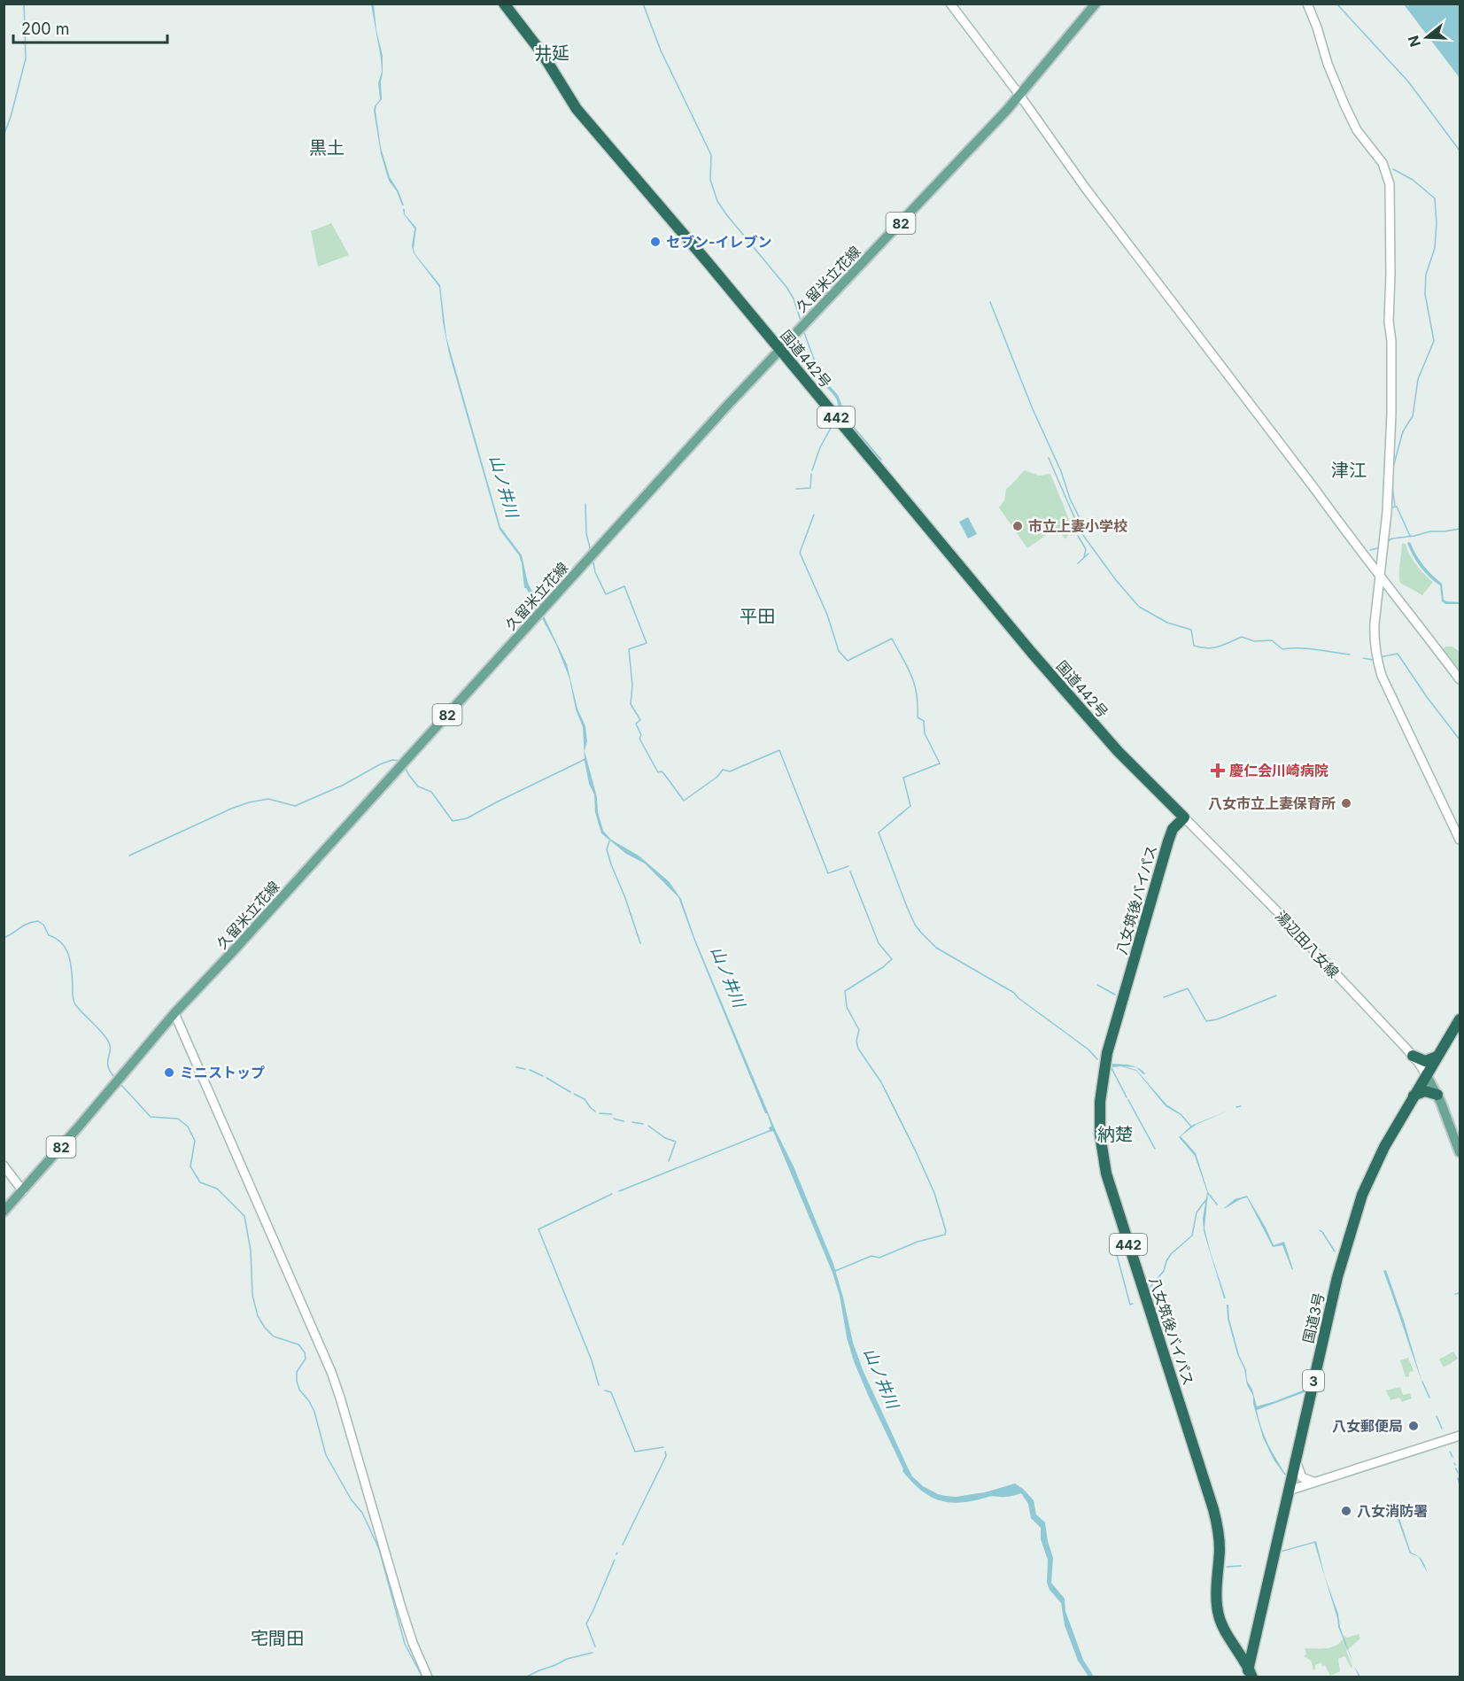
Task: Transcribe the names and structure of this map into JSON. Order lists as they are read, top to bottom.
{
  "streets": {
    "highway": [
      "国道442号",
      "442",
      "八女筑後バイパス",
      "国道3号",
      "3"
    ],
    "main road": ["82", "久留米立花線"],
    "street": ["湯辺田八女線"]
  },
  "crossings": [
    ["久留米立花線", "国道442号"],
    ["国道442号", "八女筑後バイパス"],
    ["国道442号", "湯辺田八女線"],
    ["八女筑後バイパス", "湯辺田八女線"],
    ["八女筑後バイパス", "国道3号"],
    ["湯辺田八女線", "国道3号"]
  ],
  "districts": [
    "井延",
    "黒土",
    "津江",
    "平田",
    "納楚",
    "宅間田"
  ],
  "water": ["山ノ井川"],
  "places": {
    "other": [
      "セブン-イレブン",
      "市立上妻小学校",
      "八女市立上妻保育所",
      "ミニストップ",
      "八女郵便局",
      "八女消防署"
    ],
    "health": ["慶仁会川崎病院"]
  },
  "scale_bar": "200 m",
  "north": "left"
}
